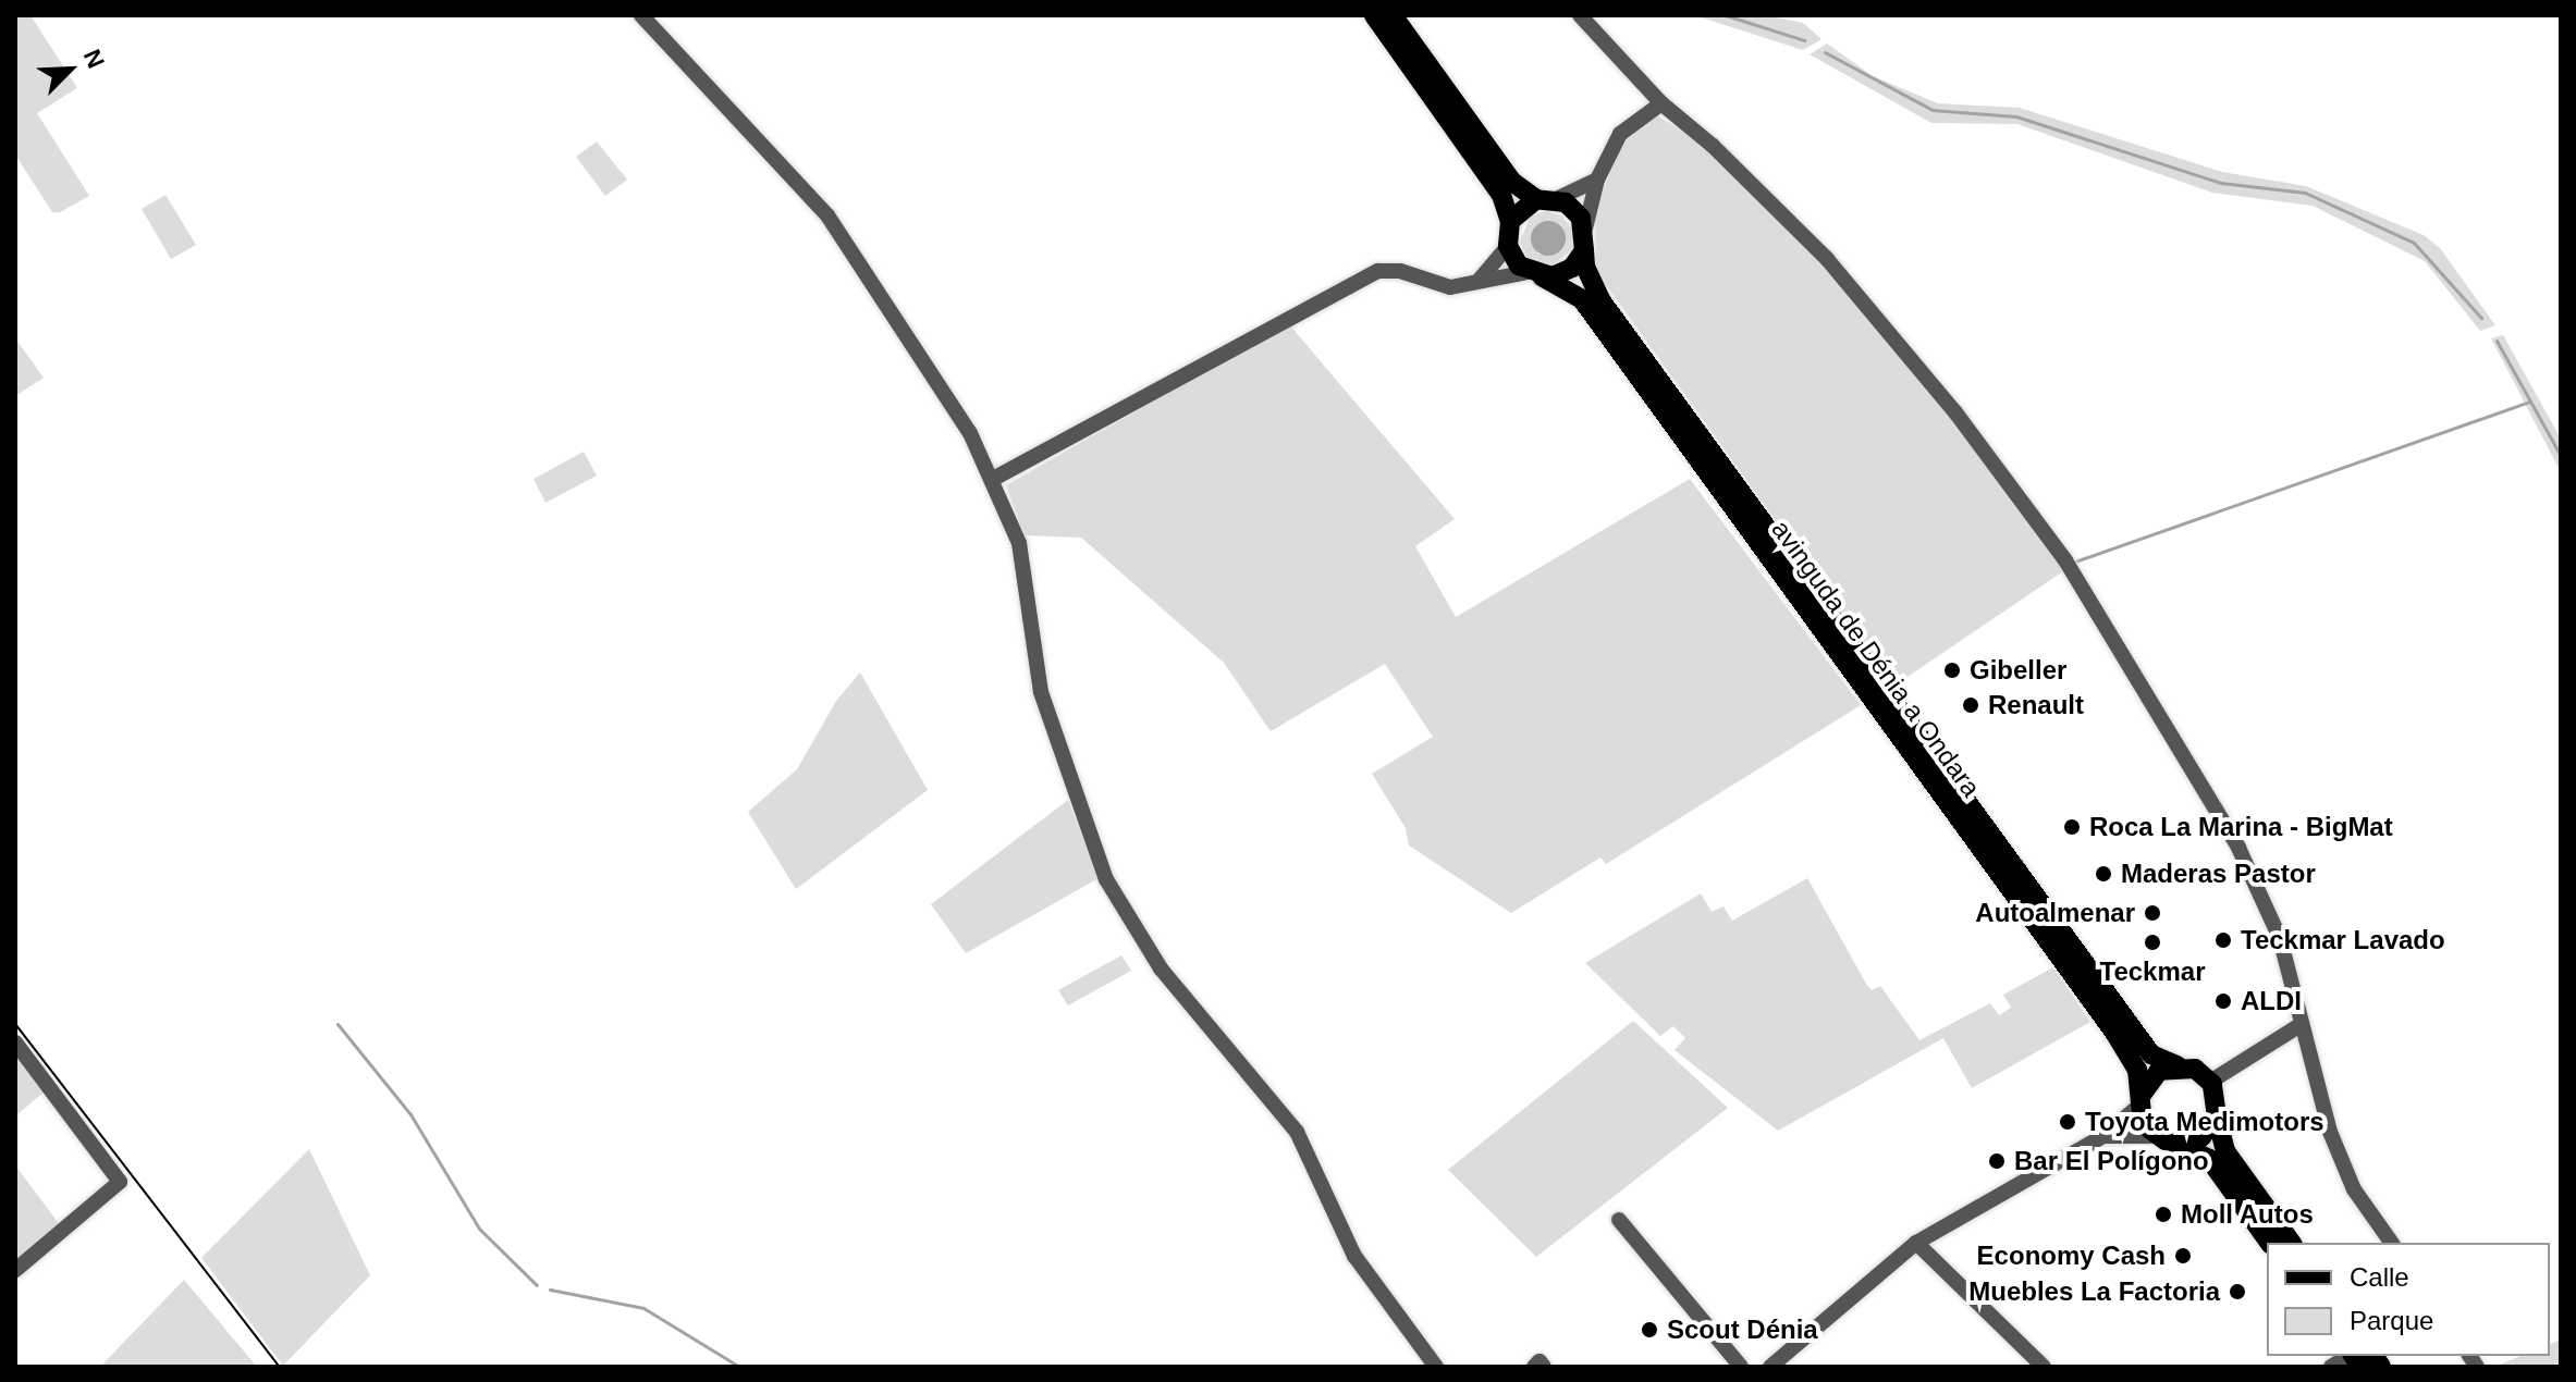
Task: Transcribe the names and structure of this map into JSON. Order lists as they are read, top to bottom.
{
  "streets": {
    "main road": ["avinguda de Dénia a Ondara"]
  },
  "places": [
    "Gibeller",
    "Renault",
    "Roca La Marina - BigMat",
    "Maderas Pastor",
    "Autoalmenar",
    "Teckmar Lavado",
    "Teckmar",
    "ALDI",
    "Toyota Medimotors",
    "Bar El Polígono",
    "Moll Autos",
    "Economy Cash",
    "Muebles La Factoria",
    "Scout Dénia"
  ],
  "legend": ["Calle", "Parque"],
  "north": "top right"
}
